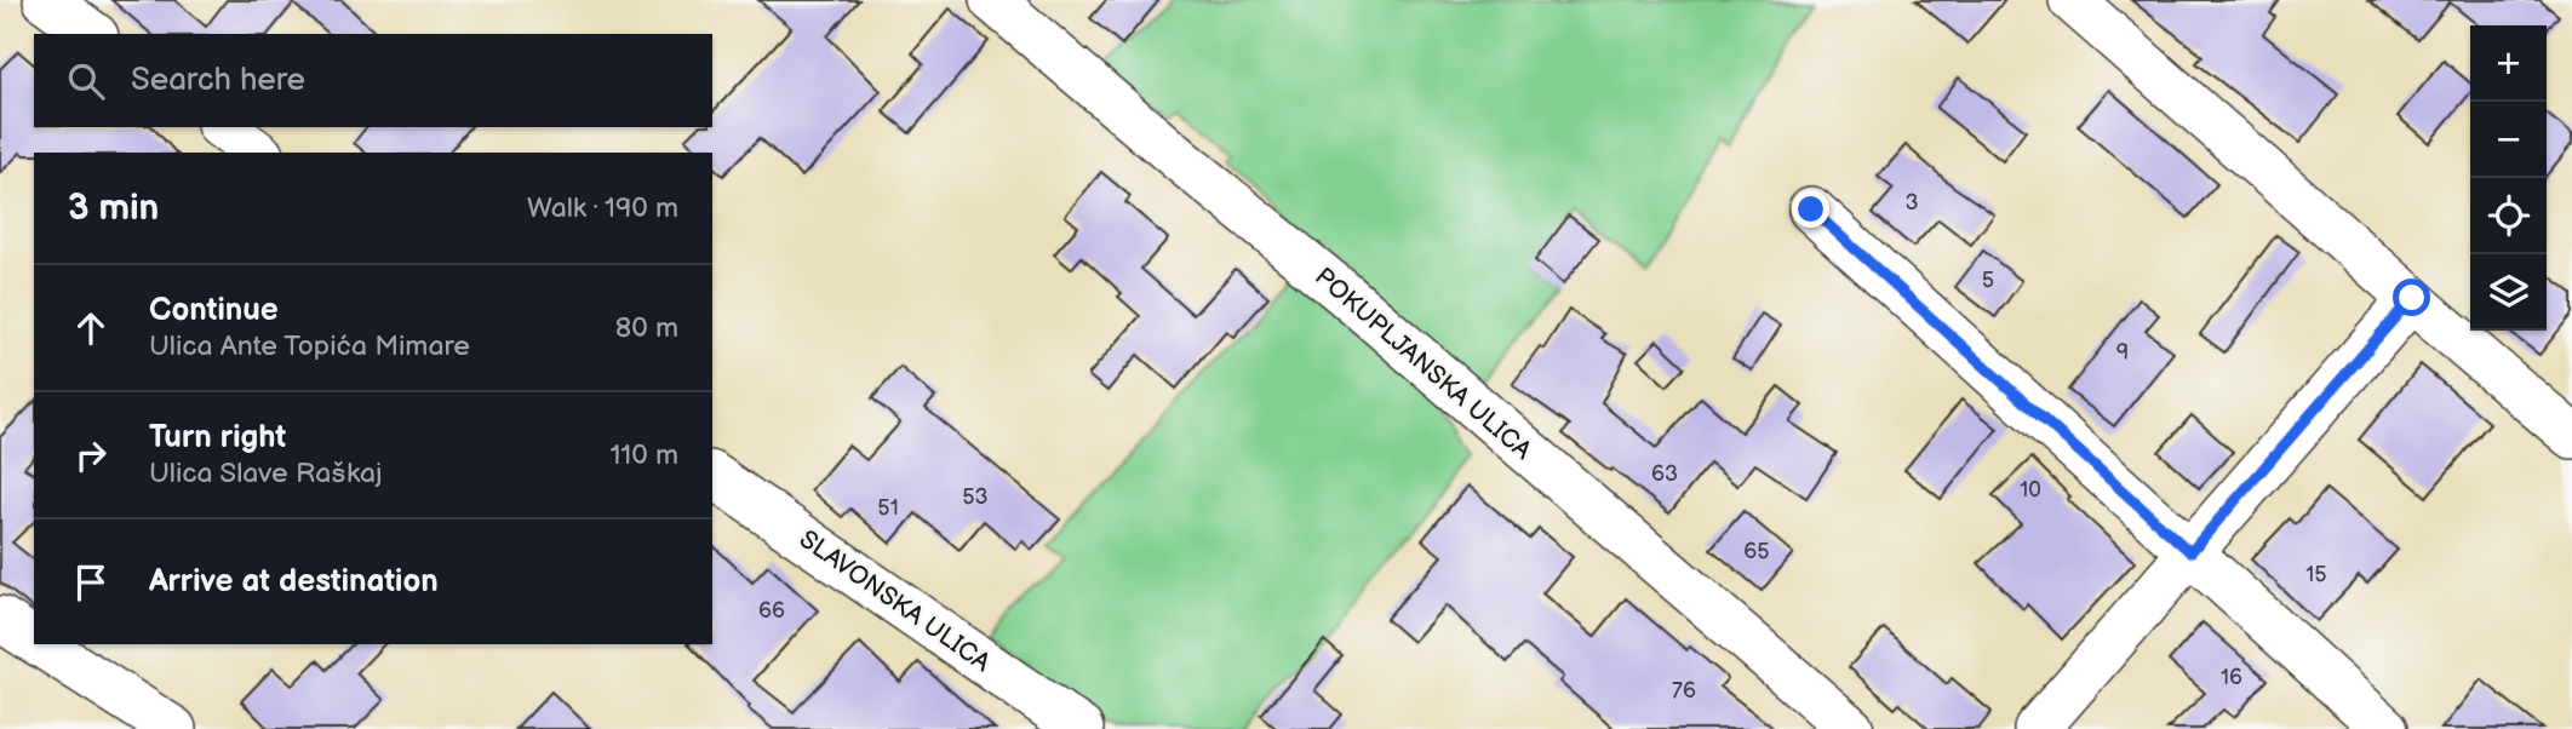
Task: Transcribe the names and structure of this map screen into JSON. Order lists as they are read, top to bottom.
{
  "streets": {
    "street": ["POKUPLJANSKA ULICA", "SLAVONSKA ULICA"]
  },
  "house_numbers": [
    "3",
    "5",
    "9",
    "63",
    "10",
    "53",
    "51",
    "65",
    "15",
    "66",
    "16",
    "76"
  ],
  "page": {
    "map_buttons": ["+", "−"],
    "search": "Search here",
    "heading": ["3 min", "Walk · 190 m"],
    "list": [
      ["Continue", "Ulica Ante Topića Mimare", "80 m"],
      ["Turn right", "Ulica Slave Raškaj", "110 m"],
      "Arrive at destination"
    ]
  }
}
